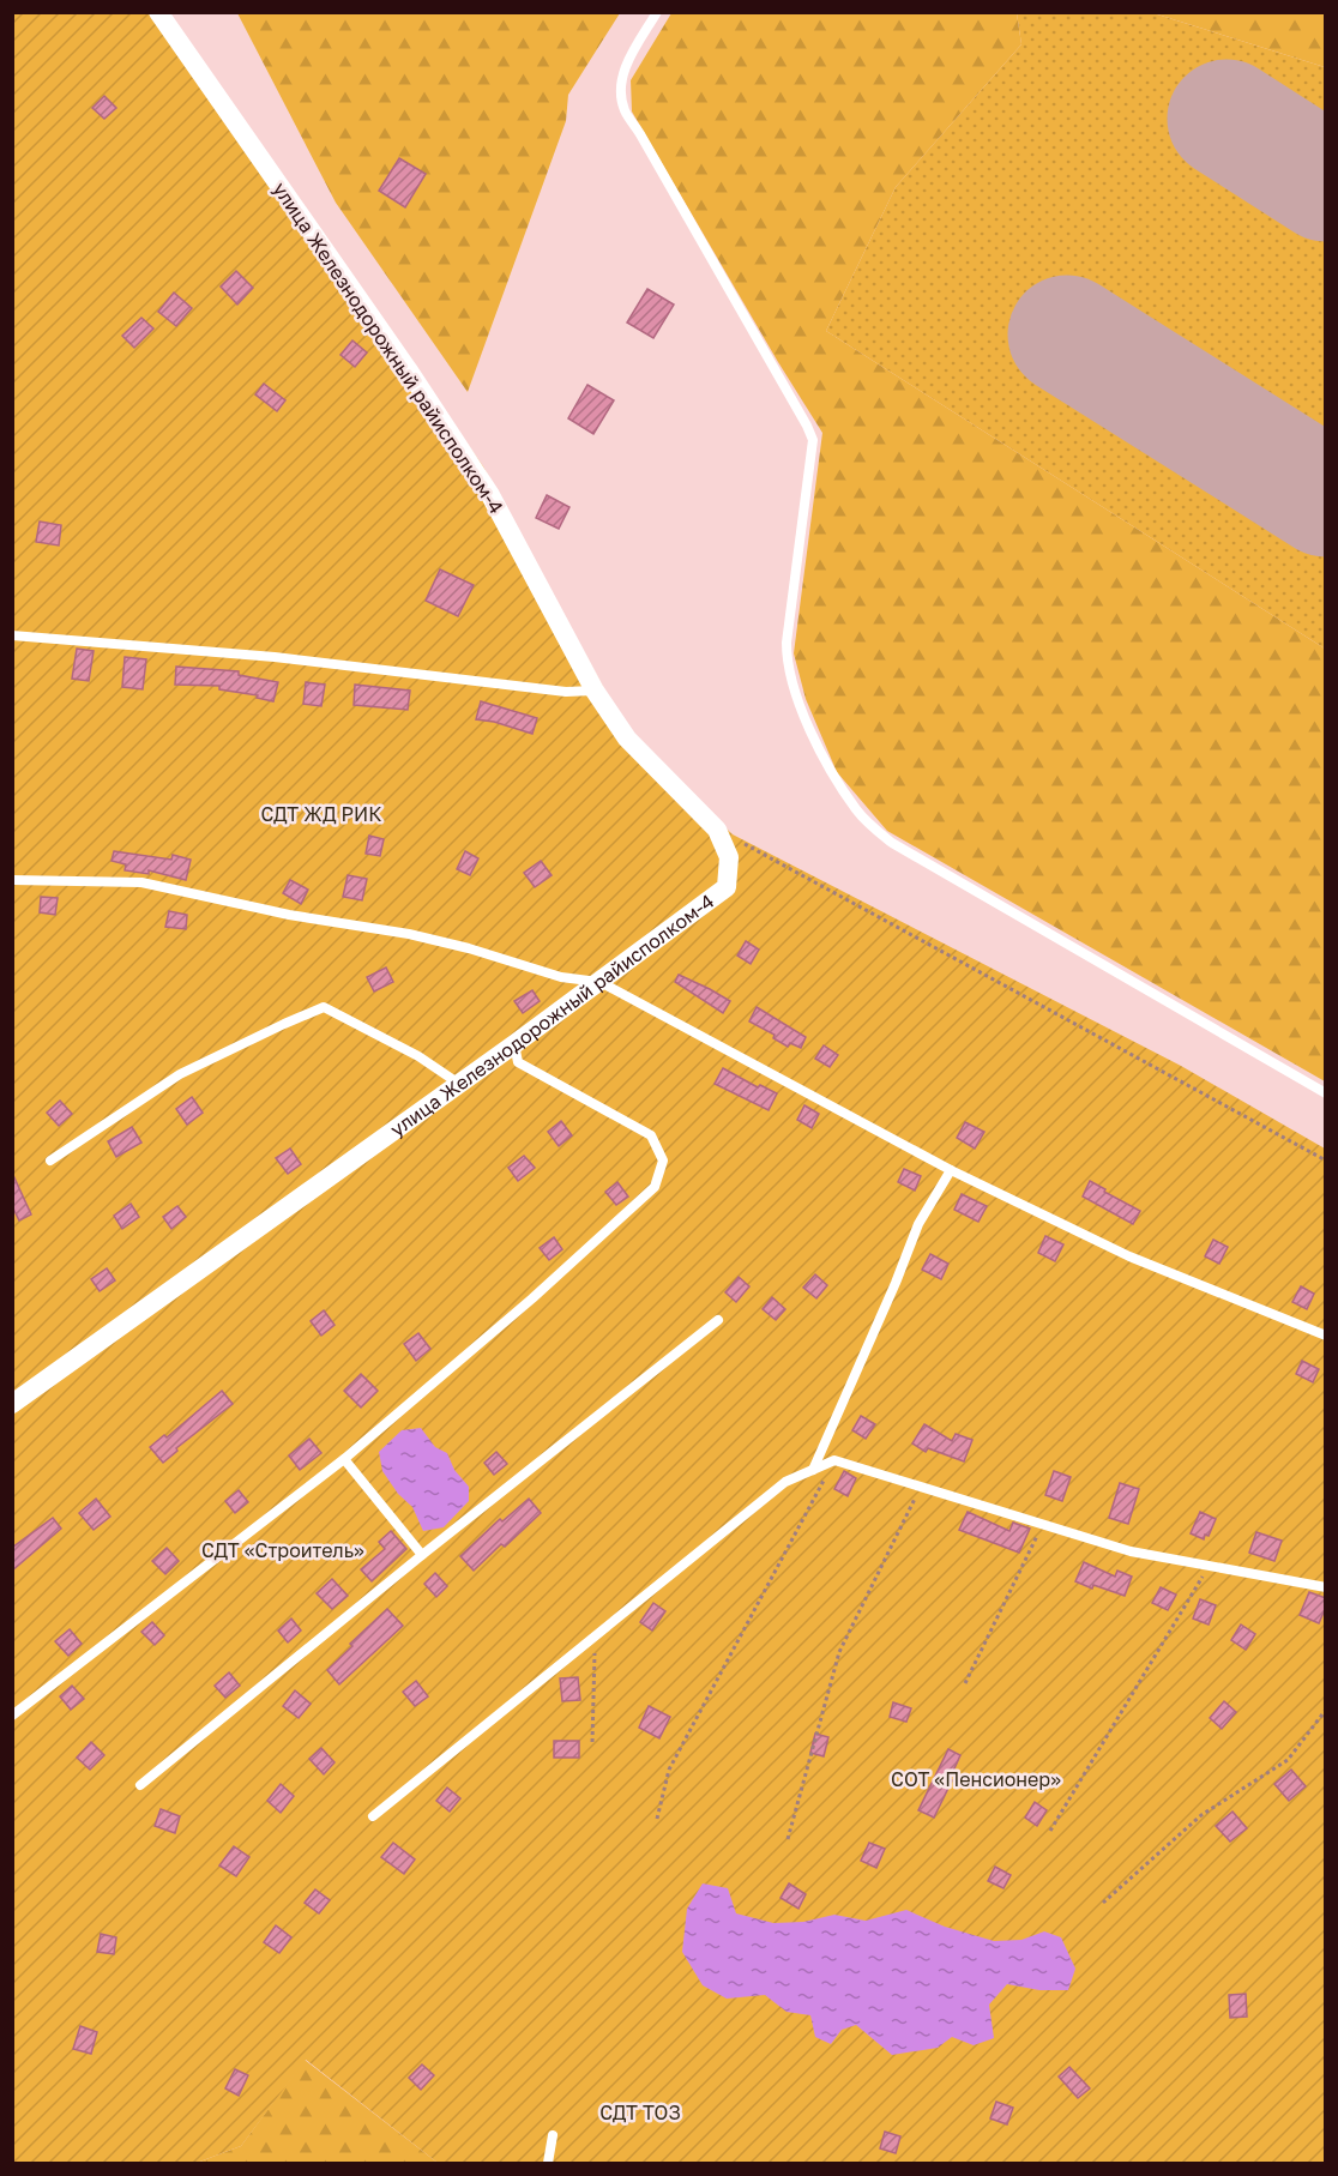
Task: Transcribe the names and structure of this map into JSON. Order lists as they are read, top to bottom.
{
  "streets": {
    "street": ["улица Железнодорожный райисполком-4"]
  },
  "parks": [
    "СДТ ЖД РИК",
    "СДТ «Строитель»",
    "СОТ «Пенсионер»",
    "СДТ ТОЗ"
  ]
}
